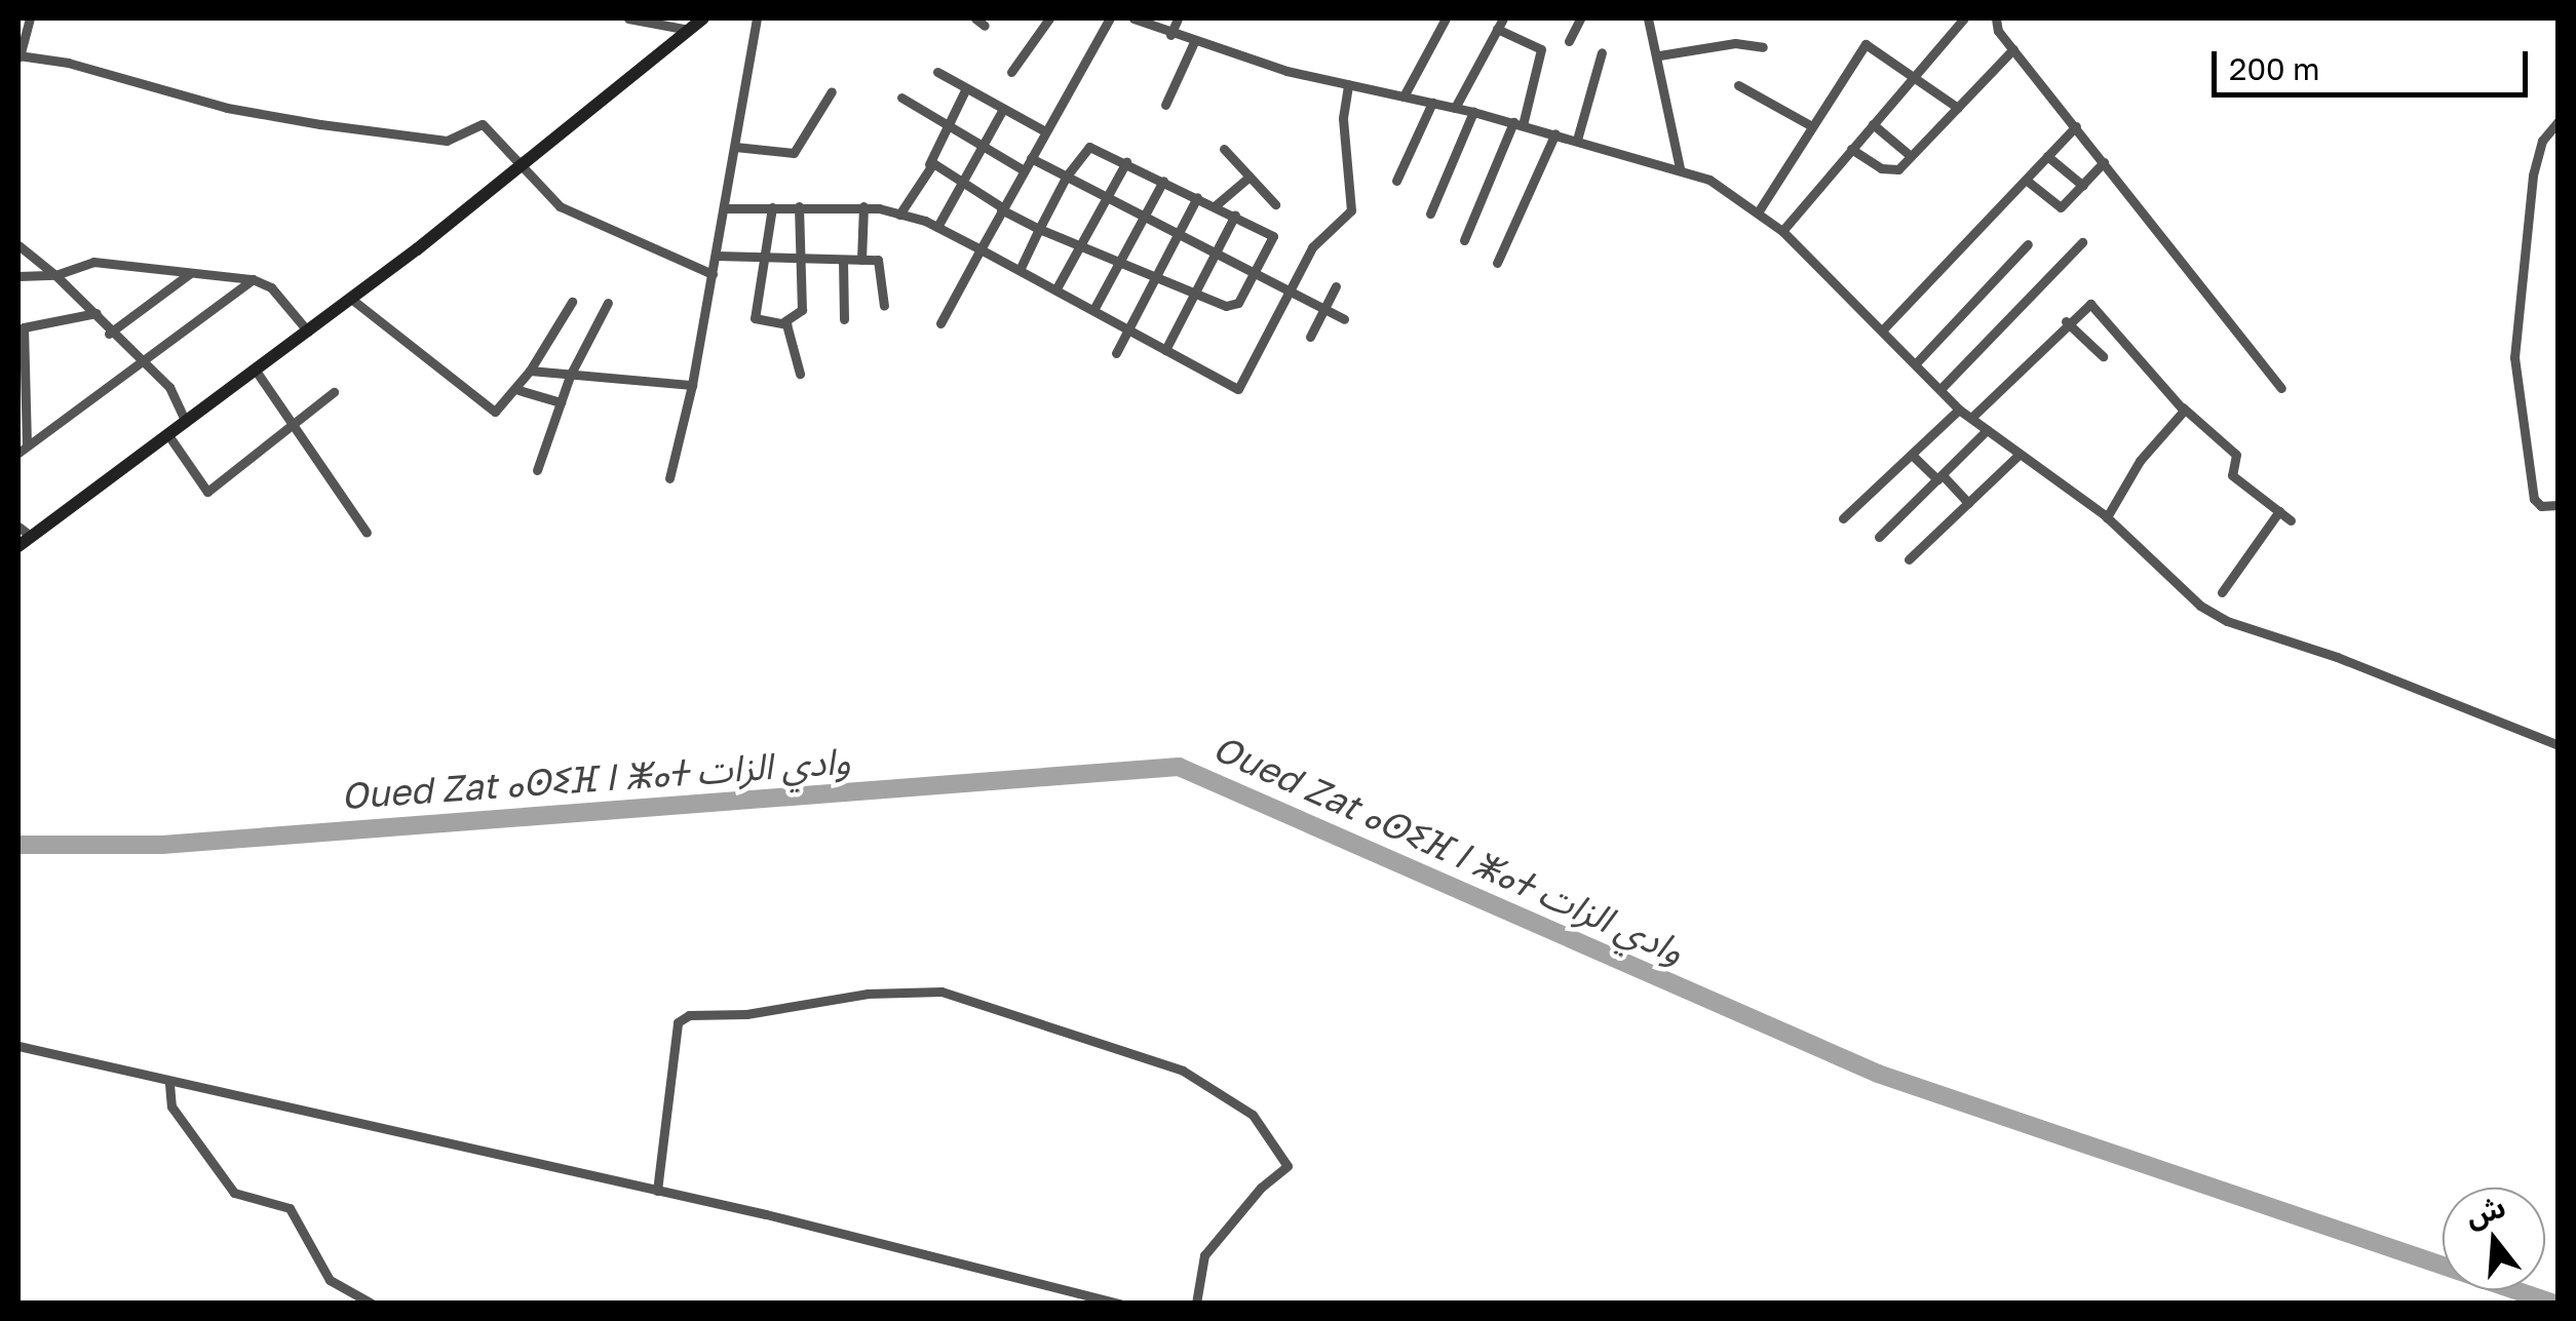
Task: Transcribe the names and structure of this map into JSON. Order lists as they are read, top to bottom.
{
  "water": ["Oued Zat ⴰⵙⵉⴼ ⵏ ⵥⴰⵜ وادي الزات"],
  "scale_bar": "200 m",
  "north": "top"
}
